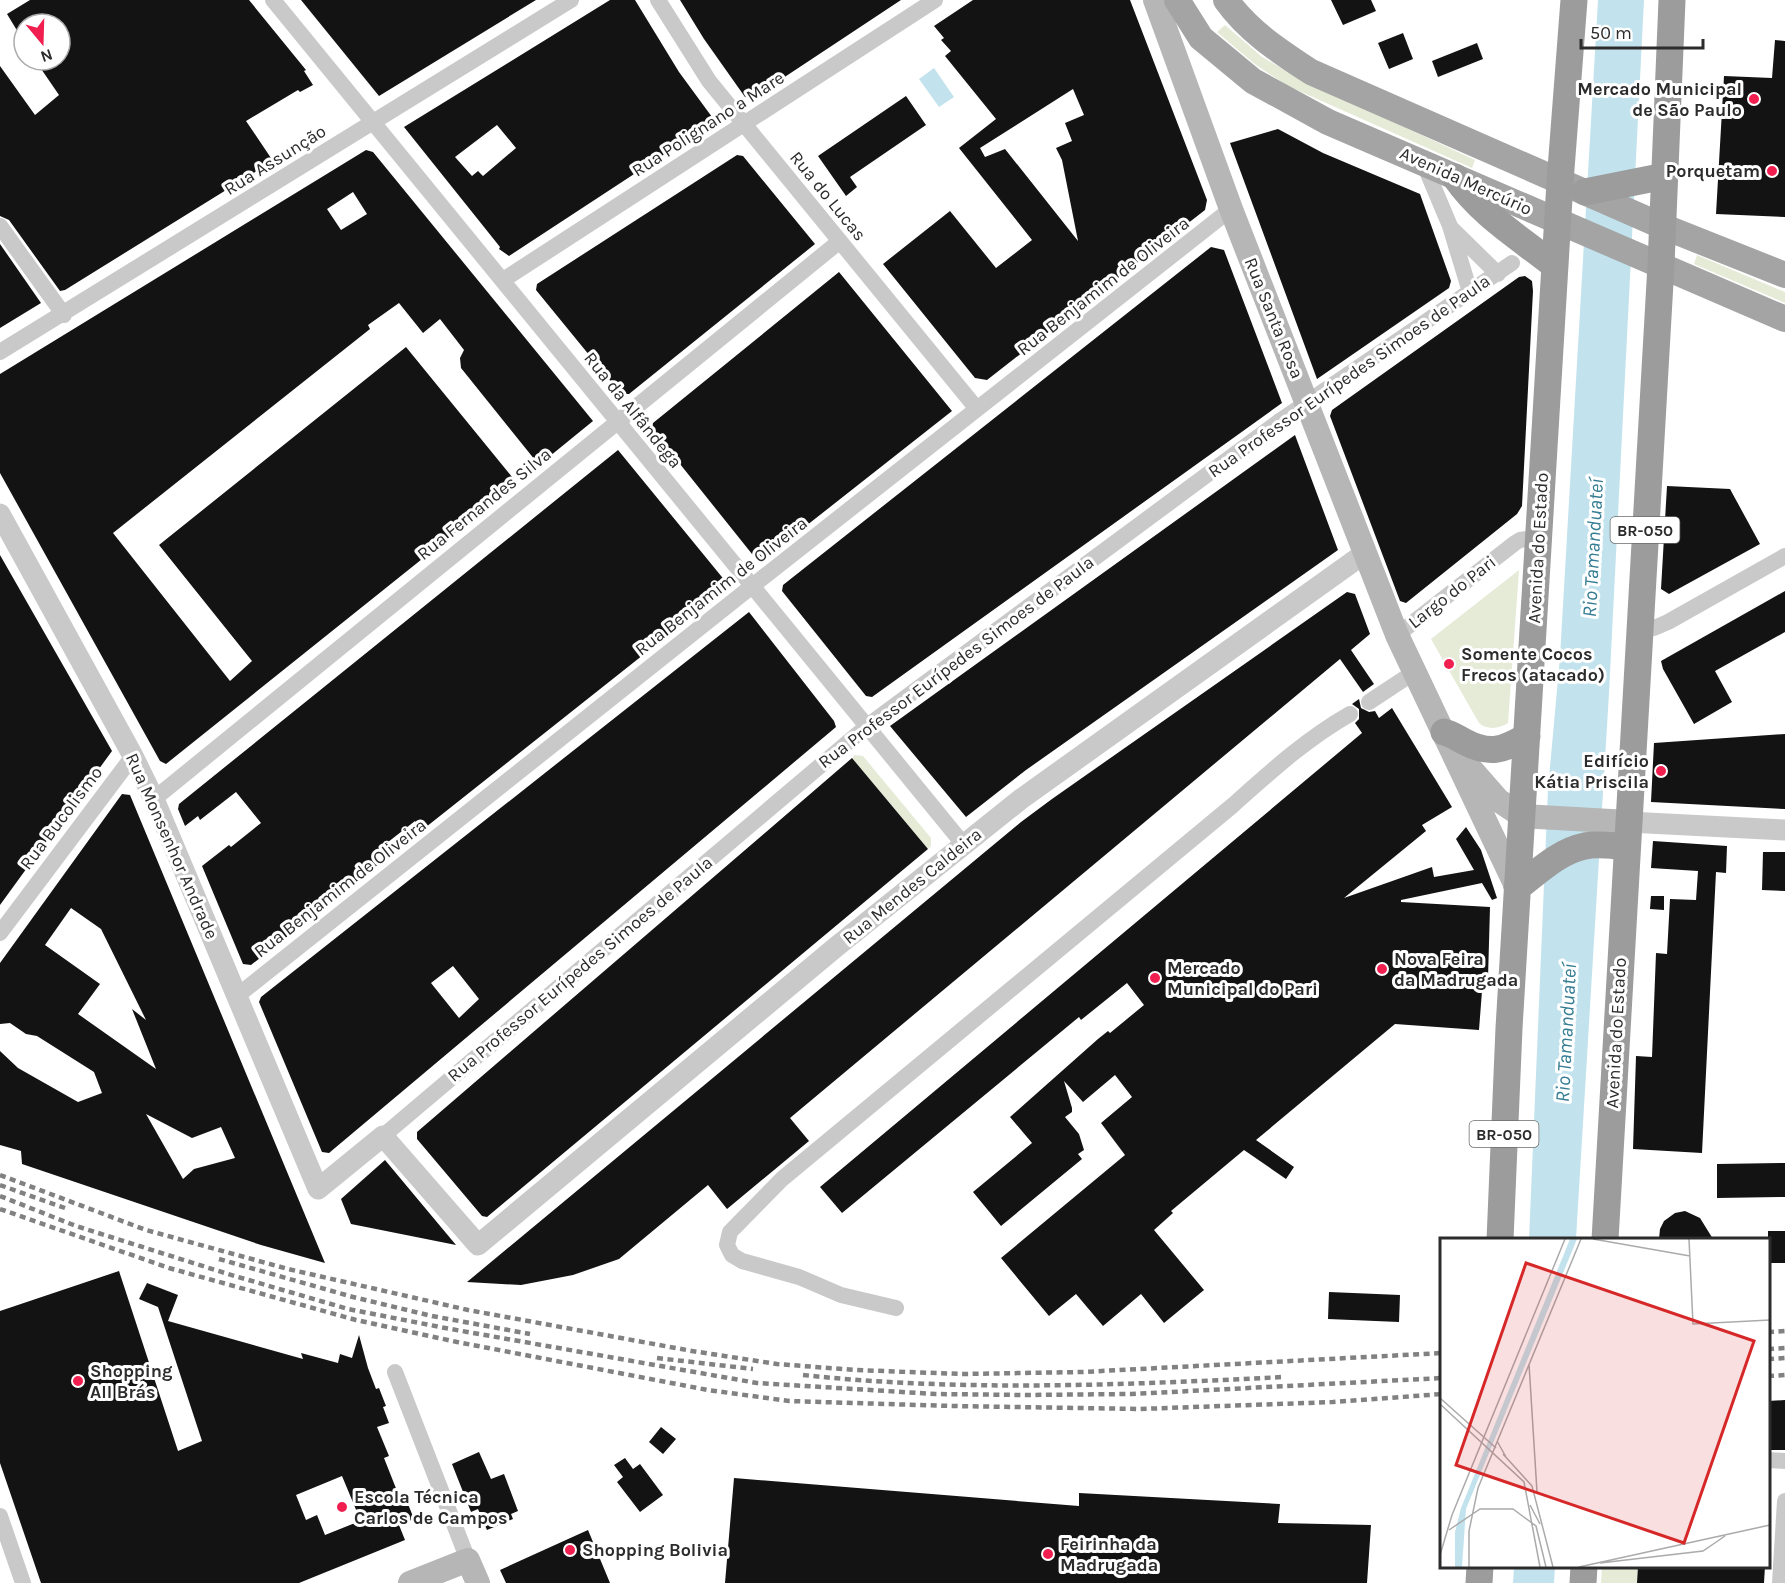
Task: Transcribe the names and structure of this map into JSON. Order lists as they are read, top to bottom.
{
  "streets": {
    "highway": ["BR-050", "Avenida do Estado"],
    "main road": ["Avenida Mercúrio", "Rua Santa Rosa", "Largo do Pari"],
    "street": [
      "Rua Polignano a Mare",
      "Rua Assunção",
      "Rua do Lucas",
      "Rua Benjamim de Oliveira",
      "Rua Professor Eurípedes Simoes de Paula",
      "Rua da Alfândega",
      "Rua Fernandes Silva",
      "Rua Bucolismo",
      "Rua Monsenhor Andrade",
      "Rua Mendes Caldeira"
    ]
  },
  "crossings": [
    ["Rua Polignano a Mare", "Rua do Lucas"],
    ["Rua Polignano a Mare", "Rua da Alfândega"],
    ["Rua Assunção", "Rua da Alfândega"],
    ["Avenida Mercúrio", "Avenida do Estado"],
    ["Rua do Lucas", "Rua Benjamim de Oliveira"],
    ["Rua do Lucas", "Rua Fernandes Silva"],
    ["Rua Benjamim de Oliveira", "Rua Santa Rosa"],
    ["Rua Benjamim de Oliveira", "Rua da Alfândega"],
    ["Rua Benjamim de Oliveira", "Rua Monsenhor Andrade"],
    ["Rua Santa Rosa", "Rua Professor Eurípedes Simoes de Paula"],
    ["Rua Santa Rosa", "Largo do Pari"],
    ["Rua Santa Rosa", "Rua Mendes Caldeira"],
    ["Rua Professor Eurípedes Simoes de Paula", "Rua da Alfândega"],
    ["Rua Professor Eurípedes Simoes de Paula", "Rua Monsenhor Andrade"],
    ["Rua Professor Eurípedes Simoes de Paula", "Rua Mendes Caldeira"],
    ["Rua da Alfândega", "Rua Fernandes Silva"],
    ["Rua da Alfândega", "Rua Mendes Caldeira"],
    ["Rua Fernandes Silva", "Rua Monsenhor Andrade"],
    ["Avenida do Estado", "Largo do Pari"],
    ["Rua Bucolismo", "Rua Monsenhor Andrade"]
  ],
  "water": ["Rio Tamanduateí"],
  "places": [
    "Mercado Municipal de São Paulo",
    "Porquetam",
    "Somente Cocos Frecos (atacado)",
    "Edifício Kátia Priscila",
    "Nova Feira da Madrugada",
    "Mercado Municipal do Pari",
    "Shopping All Brás",
    "Escola Técnica Carlos de Campos",
    "Shopping Bolivia",
    "Feirinha da Madrugada"
  ],
  "scale_bar": "50 m",
  "north": "bottom"
}
